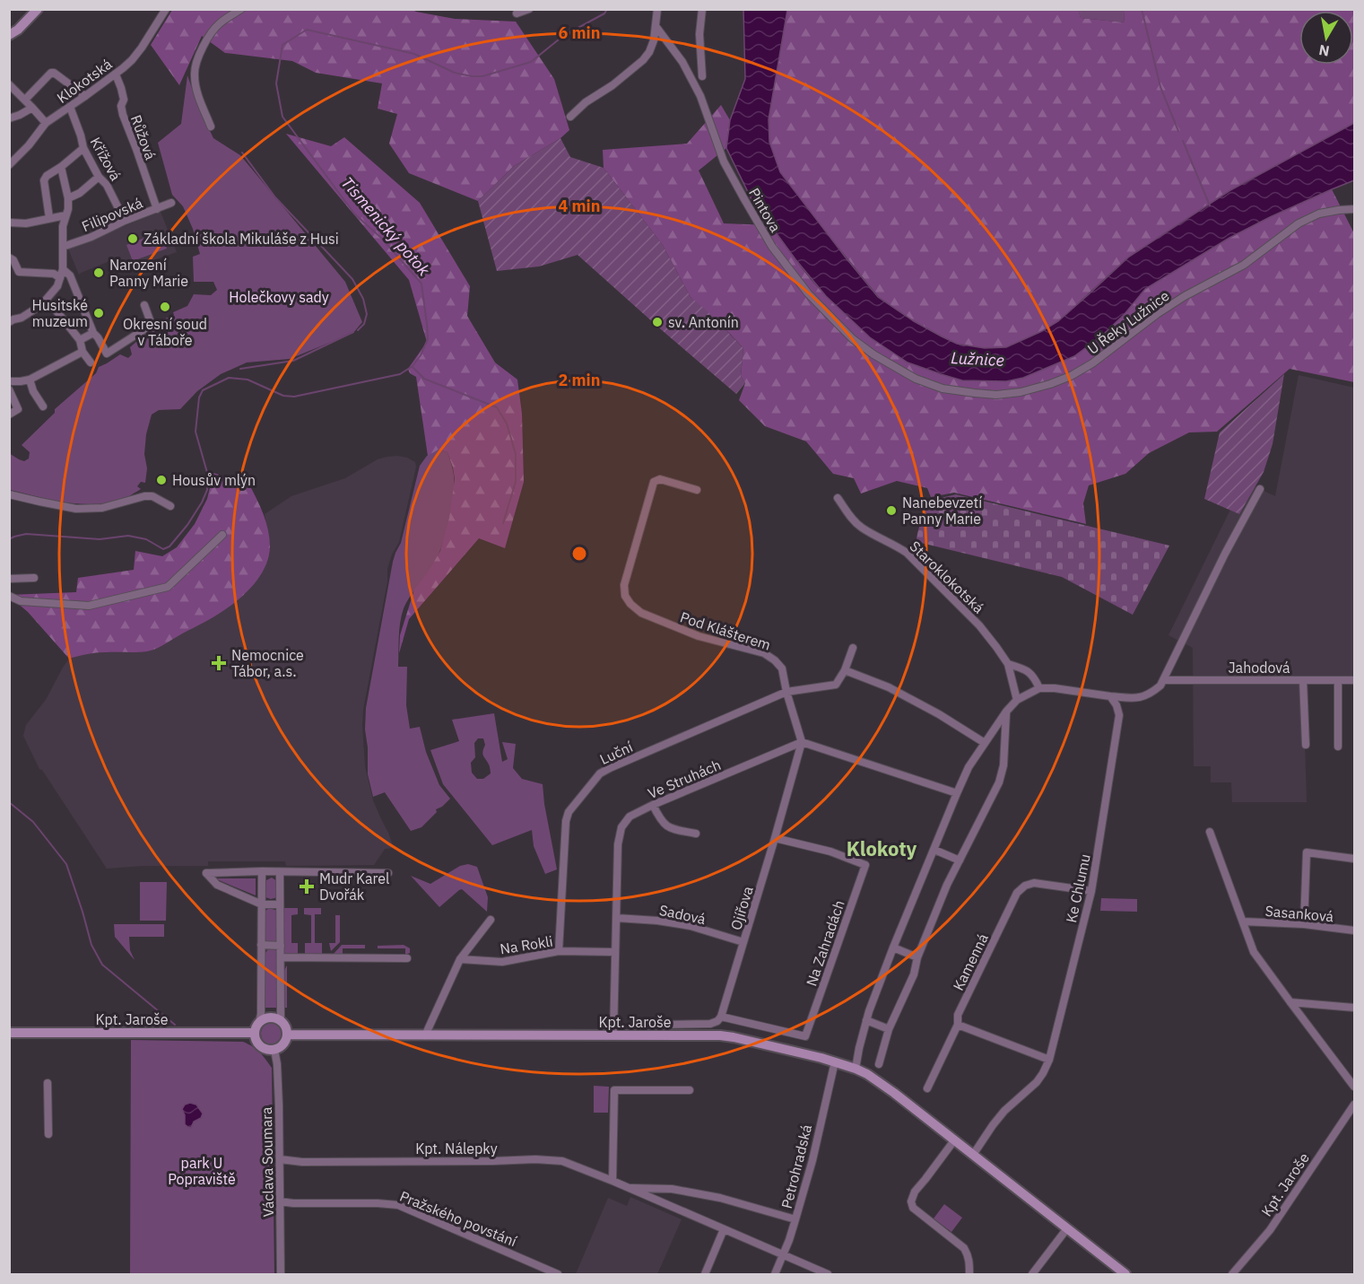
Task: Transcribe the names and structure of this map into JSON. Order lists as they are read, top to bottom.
{
  "streets": {
    "street": [
      "Klokotská",
      "Růžová",
      "Křížová",
      "Pintova",
      "Filipovská",
      "U Řeky Lužnice",
      "Staroklokotská",
      "Pod Klášterem",
      "Jahodová",
      "Luční",
      "Ve Struhách",
      "Ke Chlumu",
      "Ojířova",
      "Sasanková",
      "Sadová",
      "Na Zahradách",
      "Na Rokli",
      "Kamenná",
      "Kpt. Jaroše",
      "Kpt. Nálepky",
      "Václava Soumara",
      "Petrohradská",
      "Pražského povstání"
    ]
  },
  "crossings": [
    ["Klokotská", "Růžová"],
    ["Klokotská", "Křížová"],
    ["Růžová", "Filipovská"],
    ["Křížová", "Filipovská"],
    ["Pintova", "U Řeky Lužnice"],
    ["Pod Klášterem", "Luční"],
    ["Pod Klášterem", "Ve Struhách"],
    ["Pod Klášterem", "Ojířova"],
    ["Luční", "Na Rokli"],
    ["Ve Struhách", "Ojířova"],
    ["Ve Struhách", "Sadová"],
    ["Ve Struhách", "Na Rokli"],
    ["Ve Struhách", "Kpt. Jaroše"],
    ["Ke Chlumu", "Kamenná"],
    ["Ke Chlumu", "Kpt. Jaroše"],
    ["Ojířova", "Sadová"],
    ["Ojířova", "Na Zahradách"],
    ["Kpt. Jaroše", "Václava Soumara"],
    ["Kpt. Jaroše", "Petrohradská"],
    ["Kpt. Nálepky", "Václava Soumara"],
    ["Kpt. Nálepky", "Petrohradská"],
    ["Václava Soumara", "Pražského povstání"]
  ],
  "districts": ["Klokoty"],
  "water": ["Tismenický potok", "Lužnice"],
  "parks": ["Holečkovy sady", "park U Popraviště"],
  "places": {
    "other": [
      "Základní škola Mikuláše z Husi",
      "Narození Panny Marie",
      "Okresní soud v Táboře",
      "Husitské muzeum",
      "sv. Antonín",
      "Housův mlýn",
      "Nanebevzetí Panny Marie"
    ],
    "health": ["Nemocnice Tábor, a.s.", "Mudr Karel Dvořák"]
  },
  "north": "bottom",
  "rings": ["6 min", "4 min", "2 min"]
}
